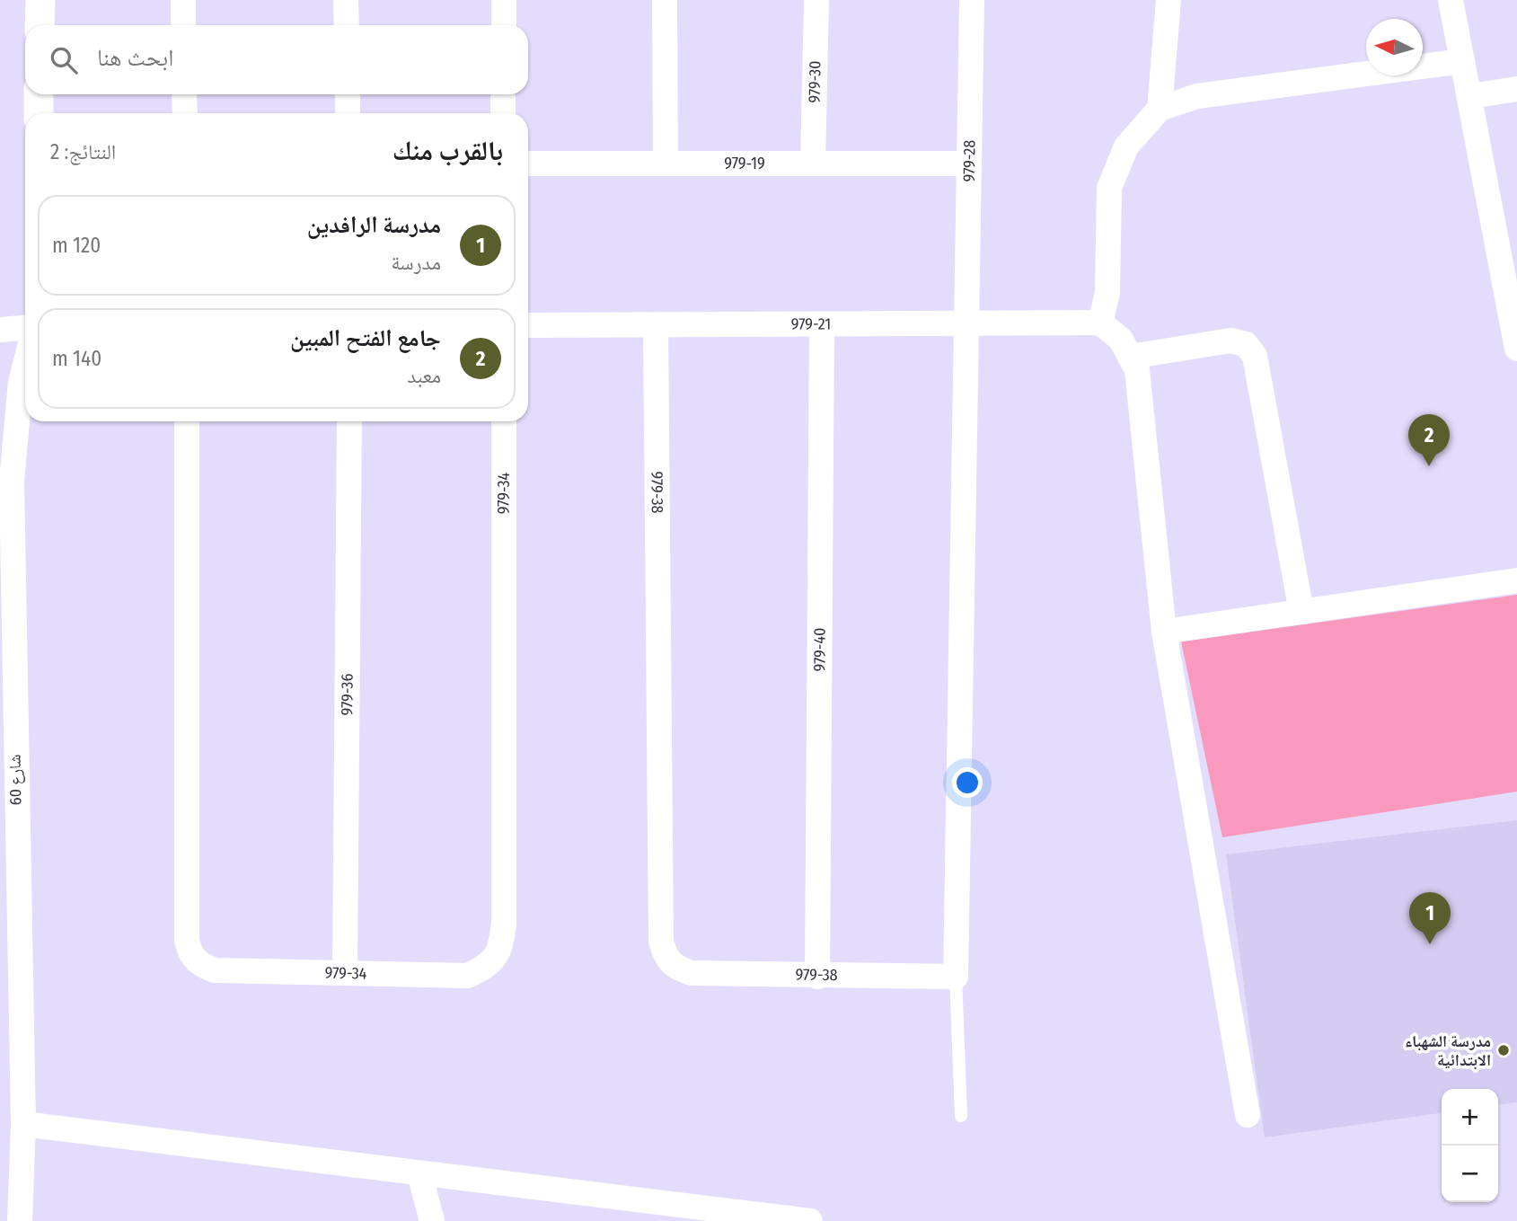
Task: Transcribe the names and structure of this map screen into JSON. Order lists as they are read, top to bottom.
{
  "streets": {
    "street": [
      "979-30",
      "979-28",
      "979-19",
      "979-21",
      "979-34",
      "979-38",
      "979-40",
      "979-36",
      "شارع 60"
    ]
  },
  "crossings": [
    ["979-30", "979-19"],
    ["979-28", "979-19"],
    ["979-28", "979-21"],
    ["979-21", "979-38"],
    ["979-21", "979-40"],
    ["979-34", "979-36"],
    ["979-38", "979-40"]
  ],
  "places": ["مدرسة الشهباء الابتدائية"],
  "north": "left",
  "page": {
    "search": "ابحث هنا",
    "heading": ["بالقرب منك", "النتائج: 2"],
    "list": [
      {
        "mark": "1",
        "name": "مدرسة الرافدين",
        "note": "مدرسة",
        "value": "120 m"
      },
      {
        "mark": "2",
        "name": "جامع الفتح المبين",
        "note": "معبد",
        "value": "140 m"
      }
    ],
    "pins": ["2", "1"],
    "map_buttons": ["+", "−"]
  }
}
